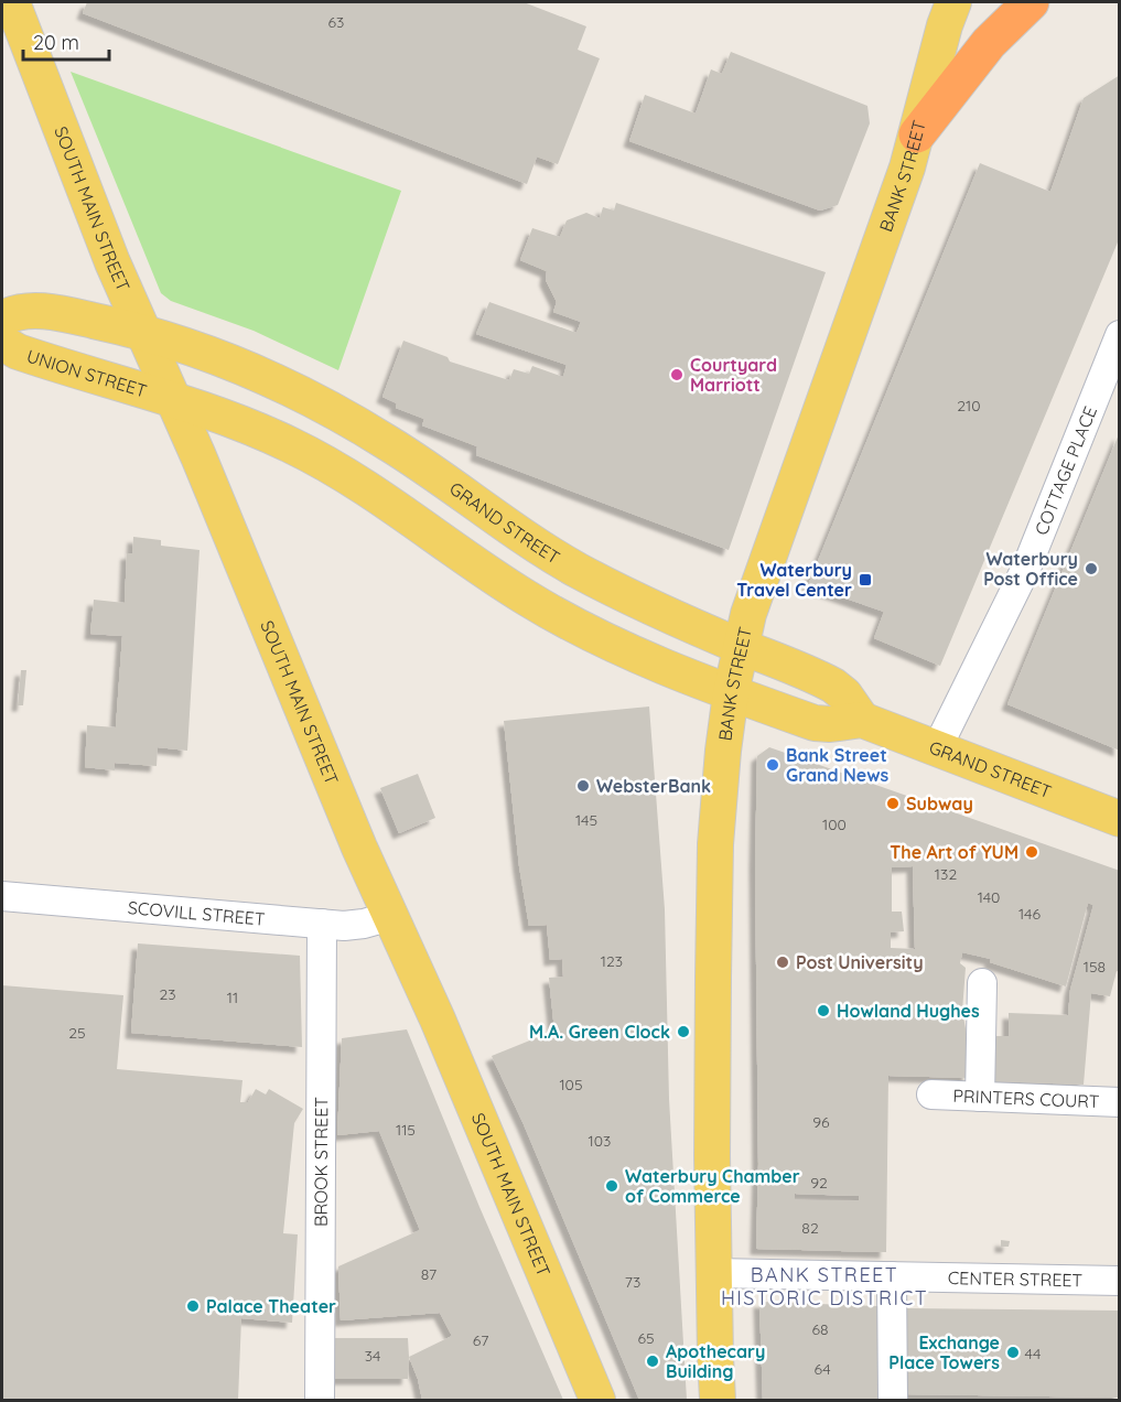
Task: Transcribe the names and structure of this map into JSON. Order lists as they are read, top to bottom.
{
  "streets": {
    "main road": [
      "BANK STREET",
      "SOUTH MAIN STREET",
      "UNION STREET",
      "GRAND STREET"
    ],
    "street": [
      "COTTAGE PLACE",
      "SCOVILL STREET",
      "PRINTERS COURT",
      "BROOK STREET",
      "CENTER STREET"
    ]
  },
  "crossings": [
    ["BANK STREET", "GRAND STREET"],
    ["BANK STREET", "CENTER STREET"],
    ["SOUTH MAIN STREET", "UNION STREET"],
    ["SOUTH MAIN STREET", "GRAND STREET"],
    ["SOUTH MAIN STREET", "SCOVILL STREET"],
    ["COTTAGE PLACE", "GRAND STREET"],
    ["SCOVILL STREET", "BROOK STREET"]
  ],
  "districts": ["BANK STREET HISTORIC DISTRICT"],
  "places": {
    "other": [
      "Courtyard Marriott",
      "Waterbury Post Office",
      "Bank Street Grand News",
      "WebsterBank",
      "Subway",
      "The Art of YUM",
      "Post University",
      "Howland Hughes",
      "M.A. Green Clock",
      "Waterbury Chamber of Commerce",
      "Palace Theater",
      "Exchange Place Towers",
      "Apothecary Building"
    ],
    "transit": ["Waterbury Travel Center"]
  },
  "house_numbers": [
    "63",
    "210",
    "145",
    "100",
    "132",
    "140",
    "146",
    "123",
    "158",
    "23",
    "11",
    "25",
    "105",
    "96",
    "115",
    "103",
    "92",
    "82",
    "87",
    "73",
    "68",
    "65",
    "67",
    "44",
    "34",
    "64"
  ],
  "scale_bar": "20 m"
}
